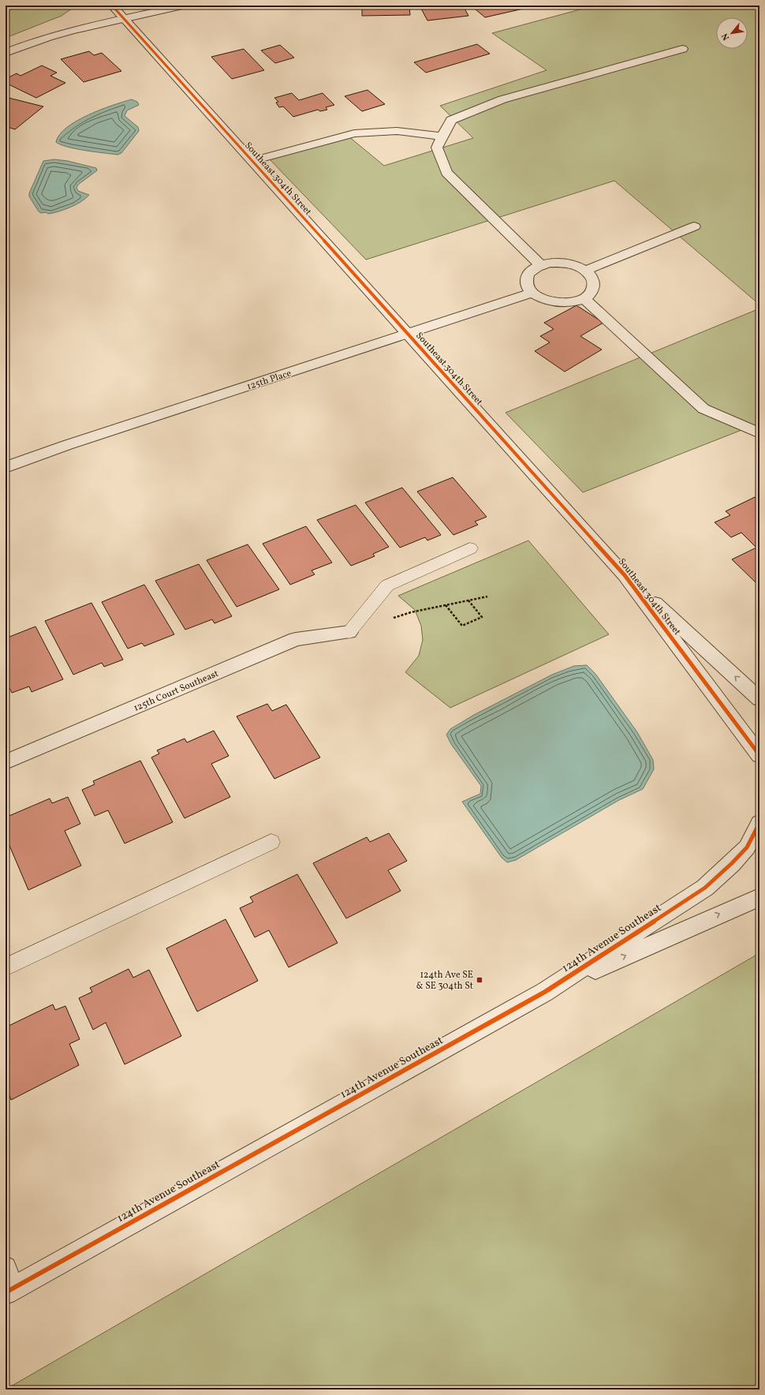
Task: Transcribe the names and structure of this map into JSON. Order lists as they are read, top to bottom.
{
  "streets": {
    "street": [
      "Southeast 304th Street",
      "125th Place",
      "125th Court Southeast",
      "124th Avenue Southeast"
    ]
  },
  "crossings": [
    ["Southeast 304th Street", "125th Place"]
  ],
  "places": {
    "transit": ["124th Ave SE & SE 304th St"]
  },
  "north": "bottom left"
}
